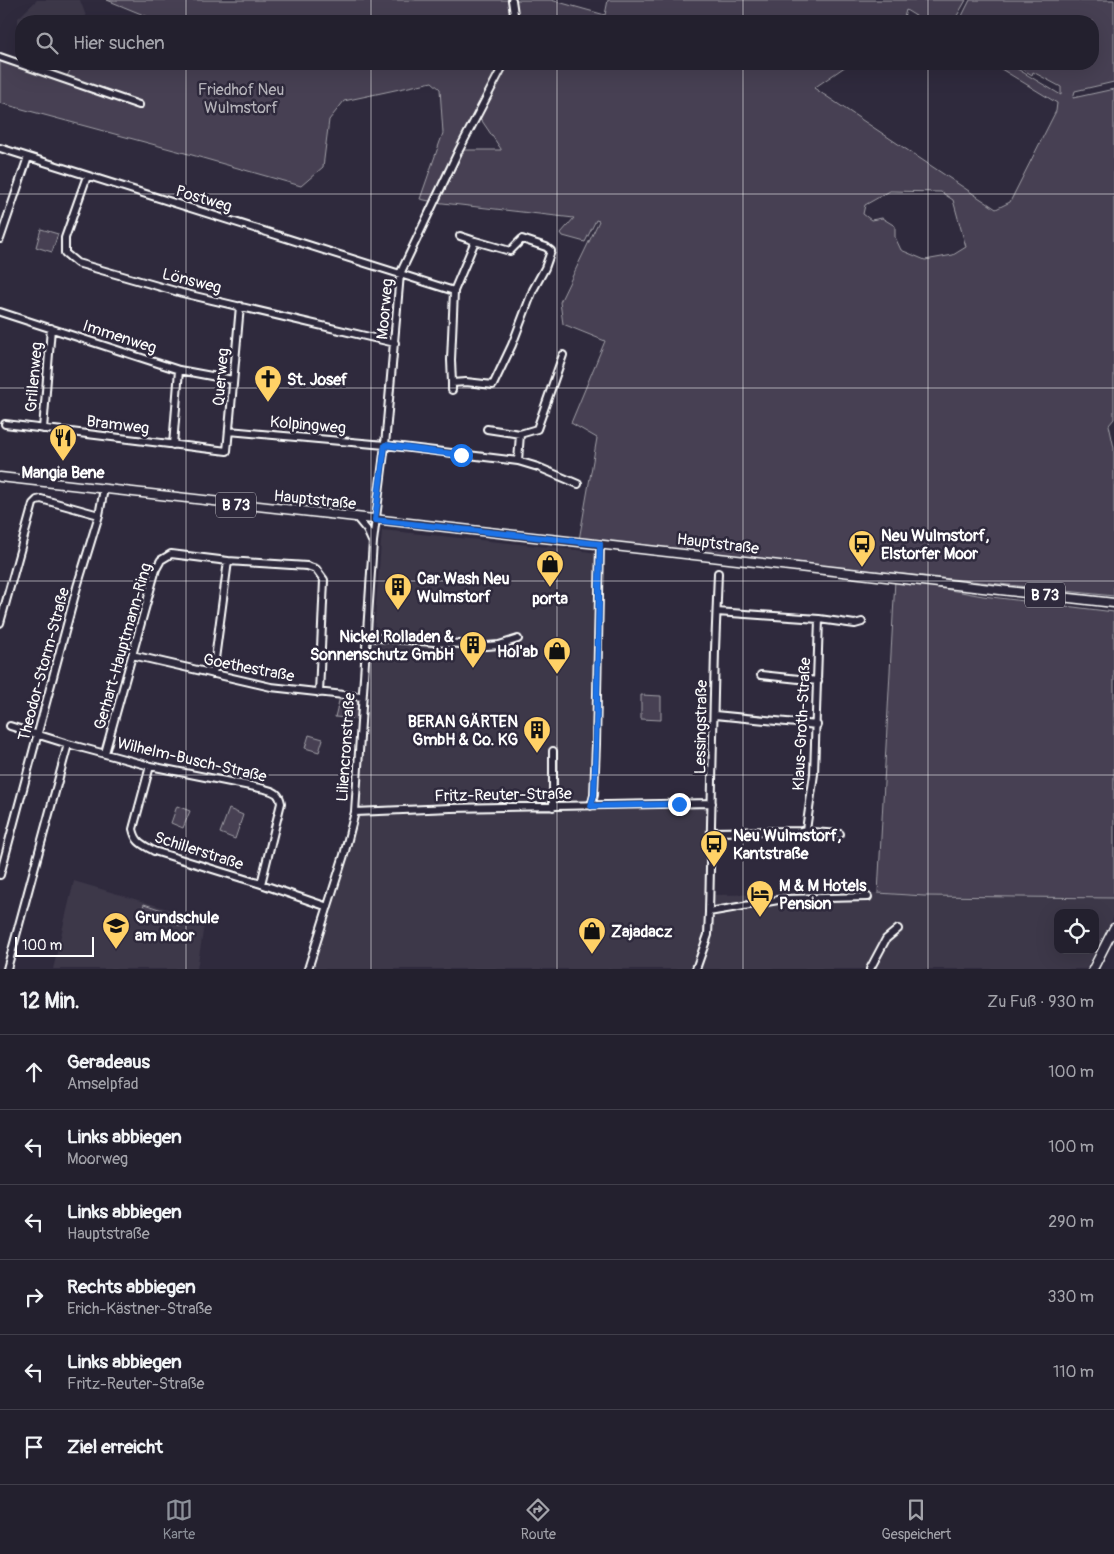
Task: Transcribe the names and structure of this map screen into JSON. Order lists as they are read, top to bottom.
{
  "streets": {
    "main road": ["Hauptstraße", "B 73"],
    "street": [
      "Postweg",
      "Lönsweg",
      "Moorweg",
      "Immenweg",
      "Grillenweg",
      "Querweg",
      "Bramweg",
      "Kolpingweg",
      "Gerhart-Hauptmann-Ring",
      "Theodor-Storm-Straße",
      "Goethestraße",
      "Klaus-Groth-Straße",
      "Lessingstraße",
      "Liliencronstraße",
      "Wilhelm-Busch-Straße",
      "Fritz-Reuter-Straße",
      "Schillerstraße"
    ]
  },
  "crossings": [
    ["Postweg", "Lönsweg"],
    ["Postweg", "Moorweg"],
    ["Lönsweg", "Moorweg"],
    ["Lönsweg", "Querweg"],
    ["Moorweg", "Kolpingweg"],
    ["Moorweg", "Hauptstraße"],
    ["Moorweg", "Liliencronstraße"],
    ["Immenweg", "Grillenweg"],
    ["Immenweg", "Querweg"],
    ["Grillenweg", "Bramweg"],
    ["Querweg", "Bramweg"],
    ["Querweg", "Kolpingweg"],
    ["Hauptstraße", "Theodor-Storm-Straße"],
    ["Hauptstraße", "Liliencronstraße"],
    ["Gerhart-Hauptmann-Ring", "Goethestraße"],
    ["Gerhart-Hauptmann-Ring", "Wilhelm-Busch-Straße"],
    ["Theodor-Storm-Straße", "Wilhelm-Busch-Straße"],
    ["Goethestraße", "Liliencronstraße"],
    ["Lessingstraße", "Fritz-Reuter-Straße"],
    ["Liliencronstraße", "Fritz-Reuter-Straße"],
    ["Liliencronstraße", "Schillerstraße"],
    ["Wilhelm-Busch-Straße", "Schillerstraße"]
  ],
  "parks": ["Friedhof Neu Wulmstorf"],
  "places": {
    "church": ["St. Josef"],
    "restaurant": ["Mangia Bene"],
    "bus stop": ["Neu Wulmstorf, Elstorfer Moor", "Neu Wulmstorf, Kantstraße"],
    "shop": ["porta", "Hol'ab", "Zajadacz"],
    "building": ["Car Wash Neu Wulmstorf", "Nickel Rolladen & Sonnenschutz GmbH", "BERAN GÄRTEN GmbH & Co. KG"],
    "hotel": ["M & M Hotels Pension"],
    "school or university": ["Grundschule am Moor"]
  },
  "scale_bar": "100 m",
  "page": {
    "search": "Hier suchen",
    "scale": "100 m",
    "heading": ["12 Min.", "Zu Fuß · 930 m"],
    "list": [
      ["Geradeaus", "Amselpfad", "100 m"],
      ["Links abbiegen", "Moorweg", "100 m"],
      ["Links abbiegen", "Hauptstraße", "290 m"],
      ["Rechts abbiegen", "Erich-Kästner-Straße", "330 m"],
      ["Links abbiegen", "Fritz-Reuter-Straße", "110 m"],
      "Ziel erreicht"
    ],
    "nav": ["Karte", "Route", "Gespeichert"]
  }
}
